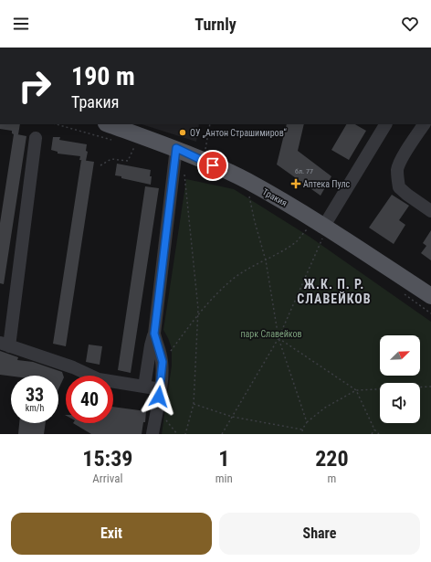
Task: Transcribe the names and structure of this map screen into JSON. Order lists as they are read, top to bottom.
{
  "streets": {
    "main road": ["Тракия"]
  },
  "districts": ["Ж.К. П. Р. СЛАВЕЙКОВ"],
  "parks": ["парк Славейков"],
  "places": {
    "other": ["ОУ „Антон Страшимиров“"],
    "health": ["Аптека Пулс"]
  },
  "house_numbers": ["бл. 77"],
  "north": "top right",
  "page": {
    "header": "Turnly",
    "turn": ["190 m", "Тракия"],
    "speed": "33 km/h",
    "limit": "40",
    "eta": [
      "15:39",
      "Arrival",
      "1",
      "min",
      "220",
      "m"
    ],
    "buttons": ["Exit", "Share"]
  }
}
